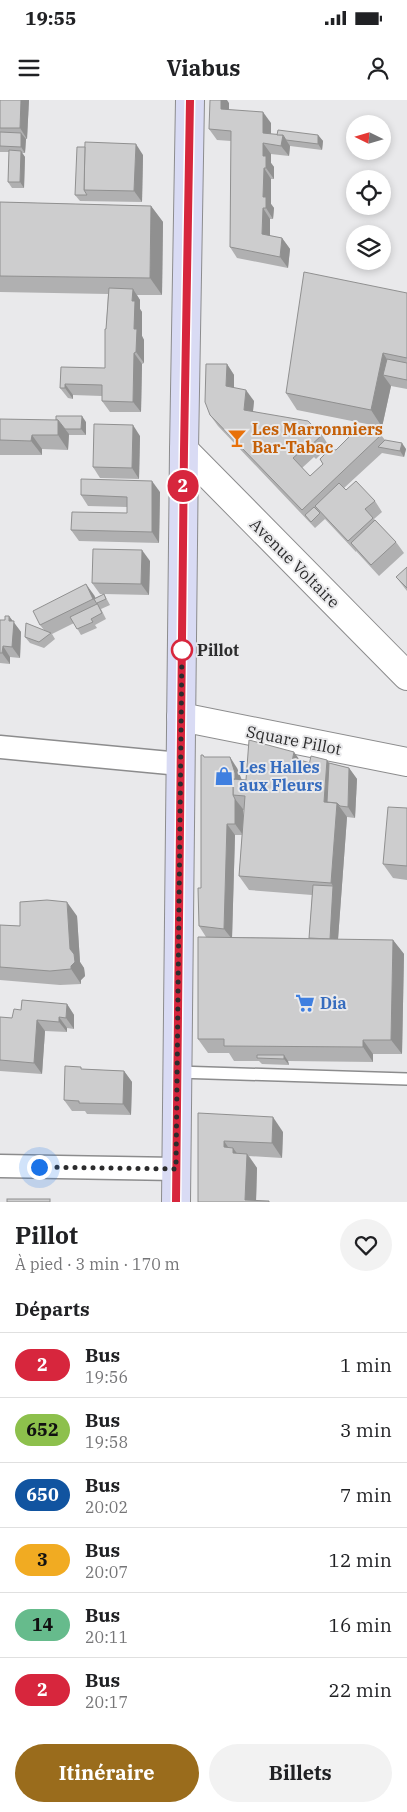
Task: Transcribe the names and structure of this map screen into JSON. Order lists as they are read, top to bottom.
{
  "streets": {
    "street": ["Avenue Voltaire", "Square Pillot"]
  },
  "places": {
    "bar": ["Les Marronniers Bar-Tabac"],
    "other": ["Pillot"],
    "shop": ["Les Halles aux Fleurs"],
    "supermarket": ["Dia"]
  },
  "lines": ["bus line 2"],
  "north": "left",
  "page": {
    "status": "19:55",
    "header": "Viabus",
    "on_map": "2",
    "heading": [
      ["Pillot", "À pied · 3 min · 170 m"],
      "Départs"
    ],
    "list": [
      {
        "mark": "2",
        "name": "Bus",
        "note": "19:56",
        "value": "1 min"
      },
      {
        "mark": "652",
        "name": "Bus",
        "note": "19:58",
        "value": "3 min"
      },
      {
        "mark": "650",
        "name": "Bus",
        "note": "20:02",
        "value": "7 min"
      },
      {
        "mark": "3",
        "name": "Bus",
        "note": "20:07",
        "value": "12 min"
      },
      {
        "mark": "14",
        "name": "Bus",
        "note": "20:11",
        "value": "16 min"
      },
      {
        "mark": "2",
        "name": "Bus",
        "note": "20:17",
        "value": "22 min"
      }
    ],
    "buttons": ["Itinéraire", "Billets"]
  }
}
